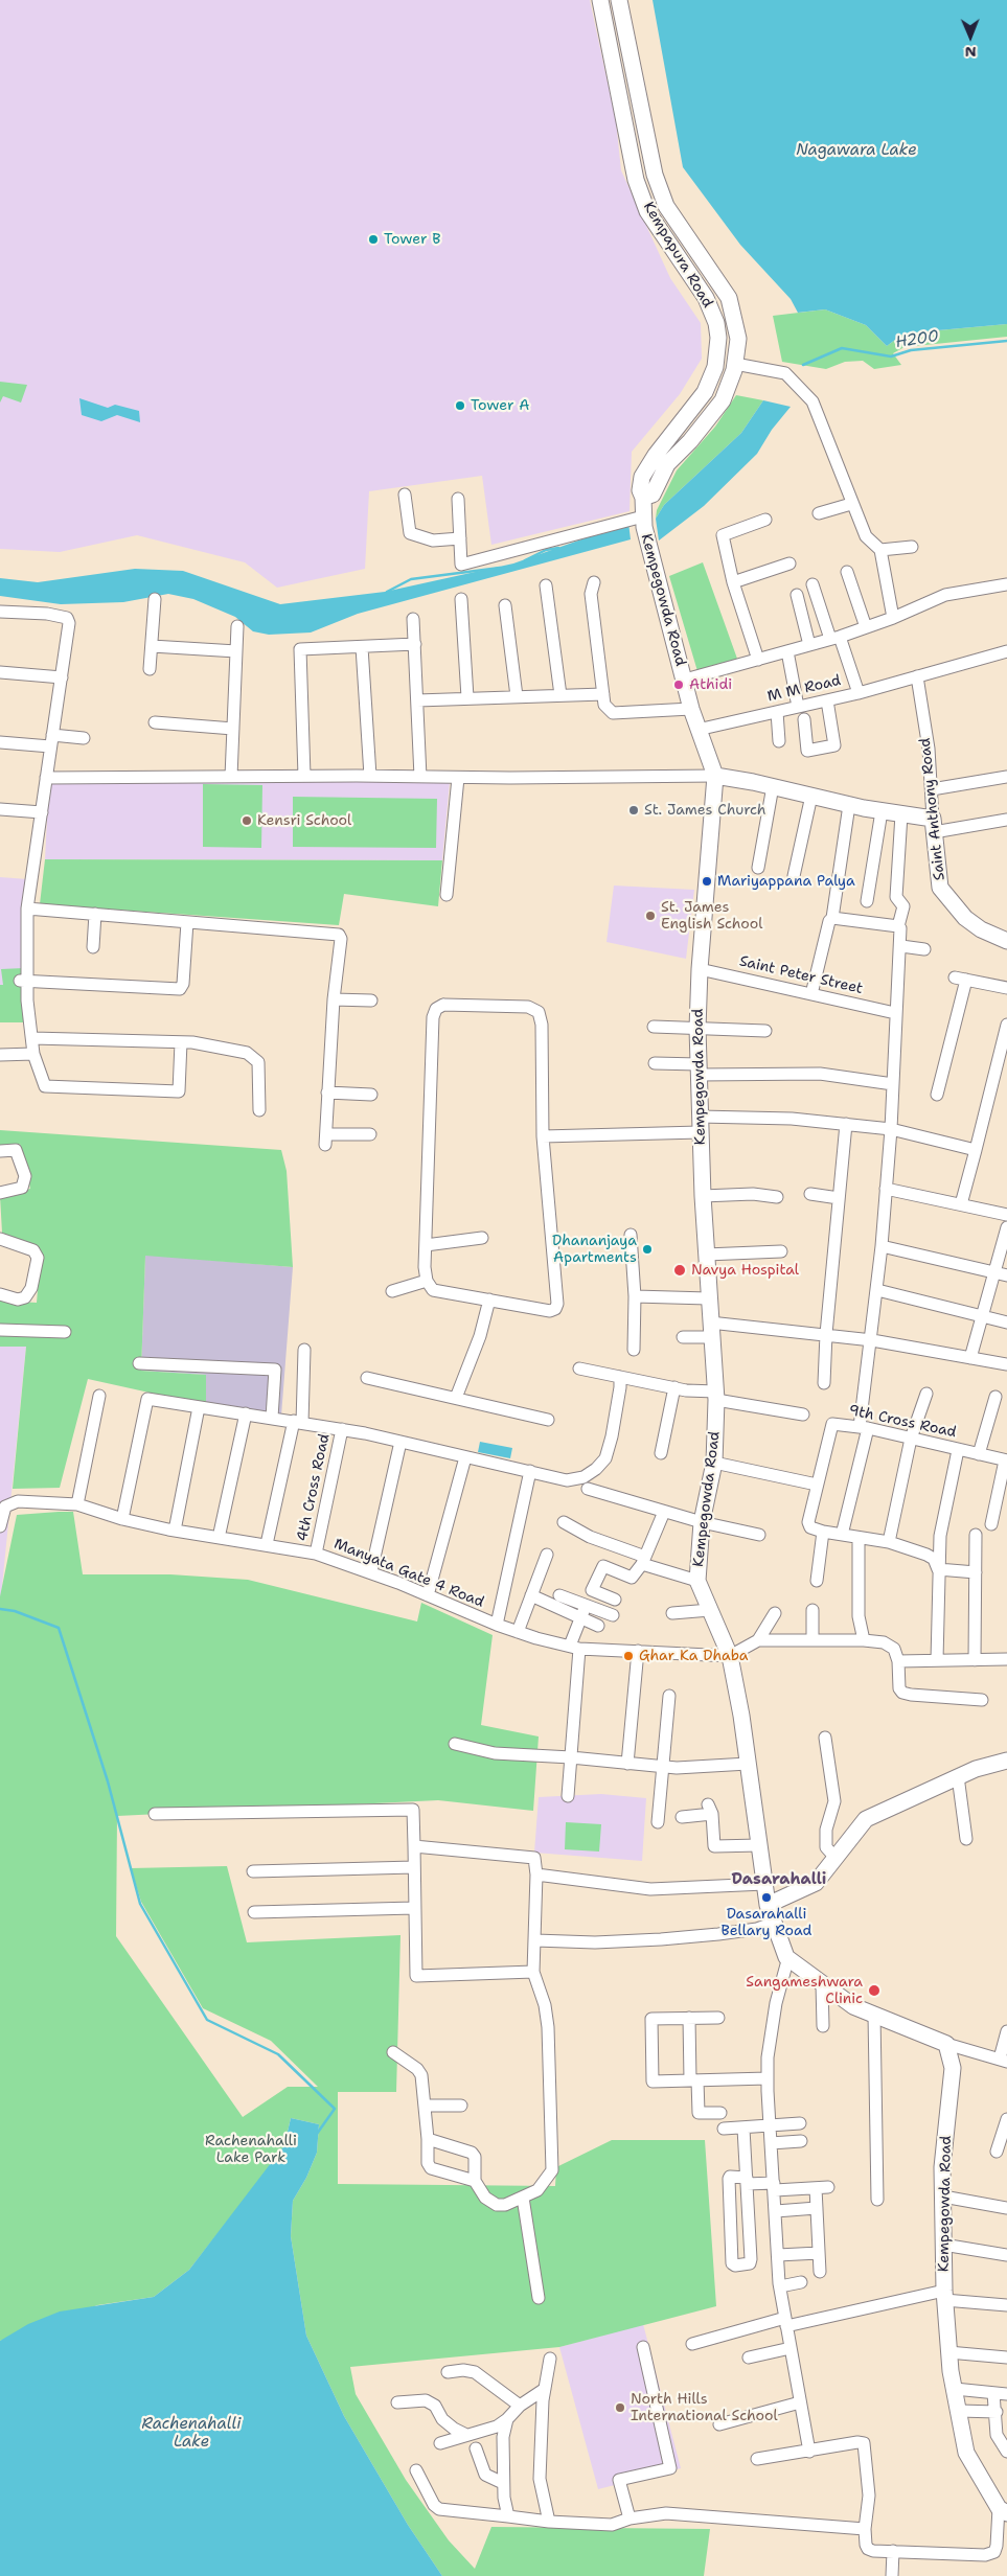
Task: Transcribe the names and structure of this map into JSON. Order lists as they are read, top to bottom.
{
  "streets": {
    "street": [
      "Kempapura Road",
      "Kempegowda Road",
      "M M Road",
      "Saint Anthony Road",
      "Saint Peter Street",
      "9th Cross Road",
      "4th Cross Road",
      "Manyata Gate 4 Road"
    ]
  },
  "crossings": [
    ["Kempapura Road", "Kempegowda Road"],
    ["Kempegowda Road", "M M Road"],
    ["Kempegowda Road", "Saint Peter Street"],
    ["Kempegowda Road", "Manyata Gate 4 Road"],
    ["M M Road", "Saint Anthony Road"],
    ["4th Cross Road", "Manyata Gate 4 Road"]
  ],
  "districts": ["Dasarahalli"],
  "water": ["Nagawara Lake", "H200", "Rachenahalli Lake"],
  "parks": ["Rachenahalli Lake Park"],
  "places": [
    "Tower B",
    "Tower A",
    "Athidi",
    "St. James Church",
    "Kensri School",
    "Mariyappana Palya",
    "St. James English School",
    "Dhananjaya Apartments",
    "Navya Hospital",
    "Ghar Ka Dhaba",
    "Dasarahalli Bellary Road",
    "Sangameshwara Clinic",
    "North Hills International School"
  ],
  "north": "bottom"
}
